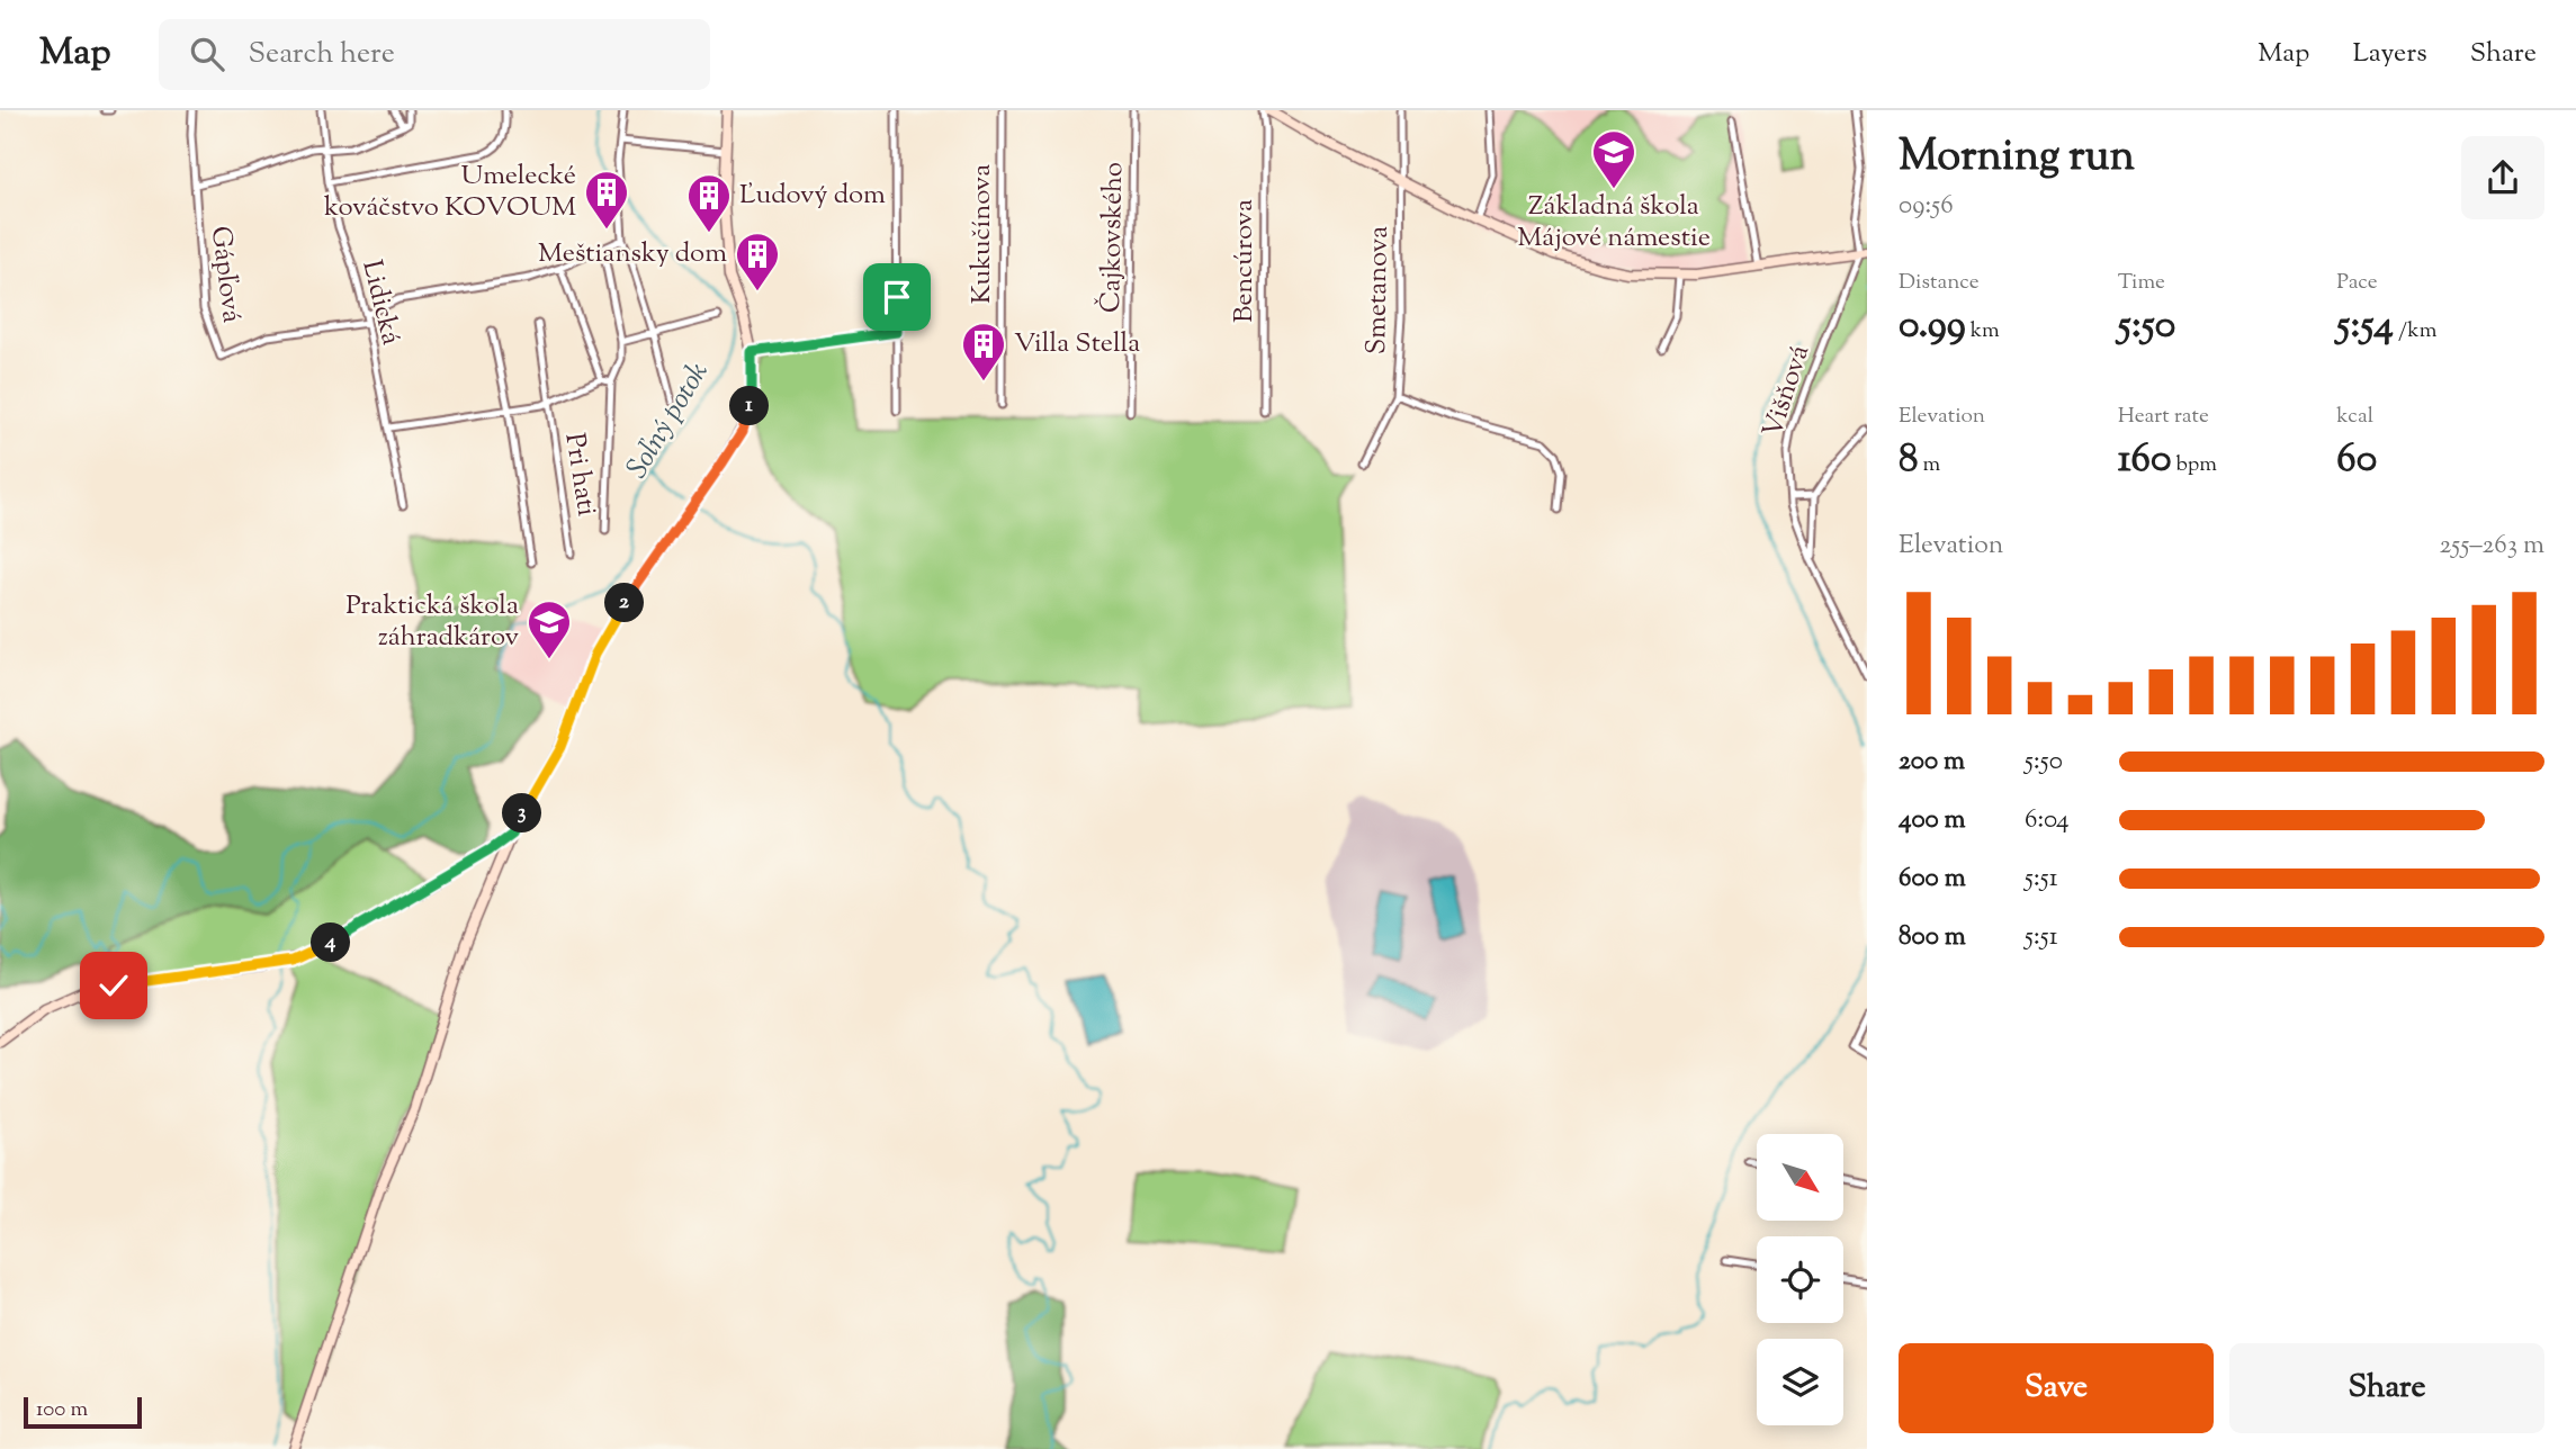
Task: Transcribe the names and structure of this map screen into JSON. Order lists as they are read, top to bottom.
{
  "streets": {
    "street": [
      "Kukučínova",
      "Čajkovského",
      "Bencúrova",
      "Gápľová",
      "Smetanova",
      "Lidická",
      "Višňová",
      "Pri hati"
    ]
  },
  "crossings": [
    ["Gápľová", "Lidická"],
    ["Lidická", "Pri hati"]
  ],
  "water": ["Soľný potok"],
  "places": {
    "school or university": ["Základná škola Májové námestie", "Praktická škola záhradkárov"],
    "building": [
      "Umelecké kováčstvo KOVOUM",
      "Ľudový dom",
      "Meštiansky dom",
      "Villa Stella"
    ]
  },
  "scale_bar": "100 m",
  "north": "bottom right",
  "page": {
    "header": "Map",
    "search": "Search here",
    "nav": ["Map", "Layers", "Share"],
    "heading": ["Morning run", "09:56"],
    "stats": [
      ["Distance", "0.99 km"],
      ["Time", "5:50"],
      ["Pace", "5:54 /km"],
      ["Elevation", "8 m"],
      ["Heart rate", "160 bpm"],
      ["kcal", "60"]
    ],
    "pins": [
      "1",
      "2",
      "3",
      "4"
    ],
    "chart": ["Elevation", "255–263 m"],
    "list": [
      {
        "name": "200 m",
        "note": "5:50"
      },
      {
        "name": "400 m",
        "note": "6:04"
      },
      {
        "name": "600 m",
        "note": "5:51"
      },
      {
        "name": "800 m",
        "note": "5:51"
      }
    ],
    "buttons": ["Save", "Share"],
    "scale": "100 m"
  }
}
